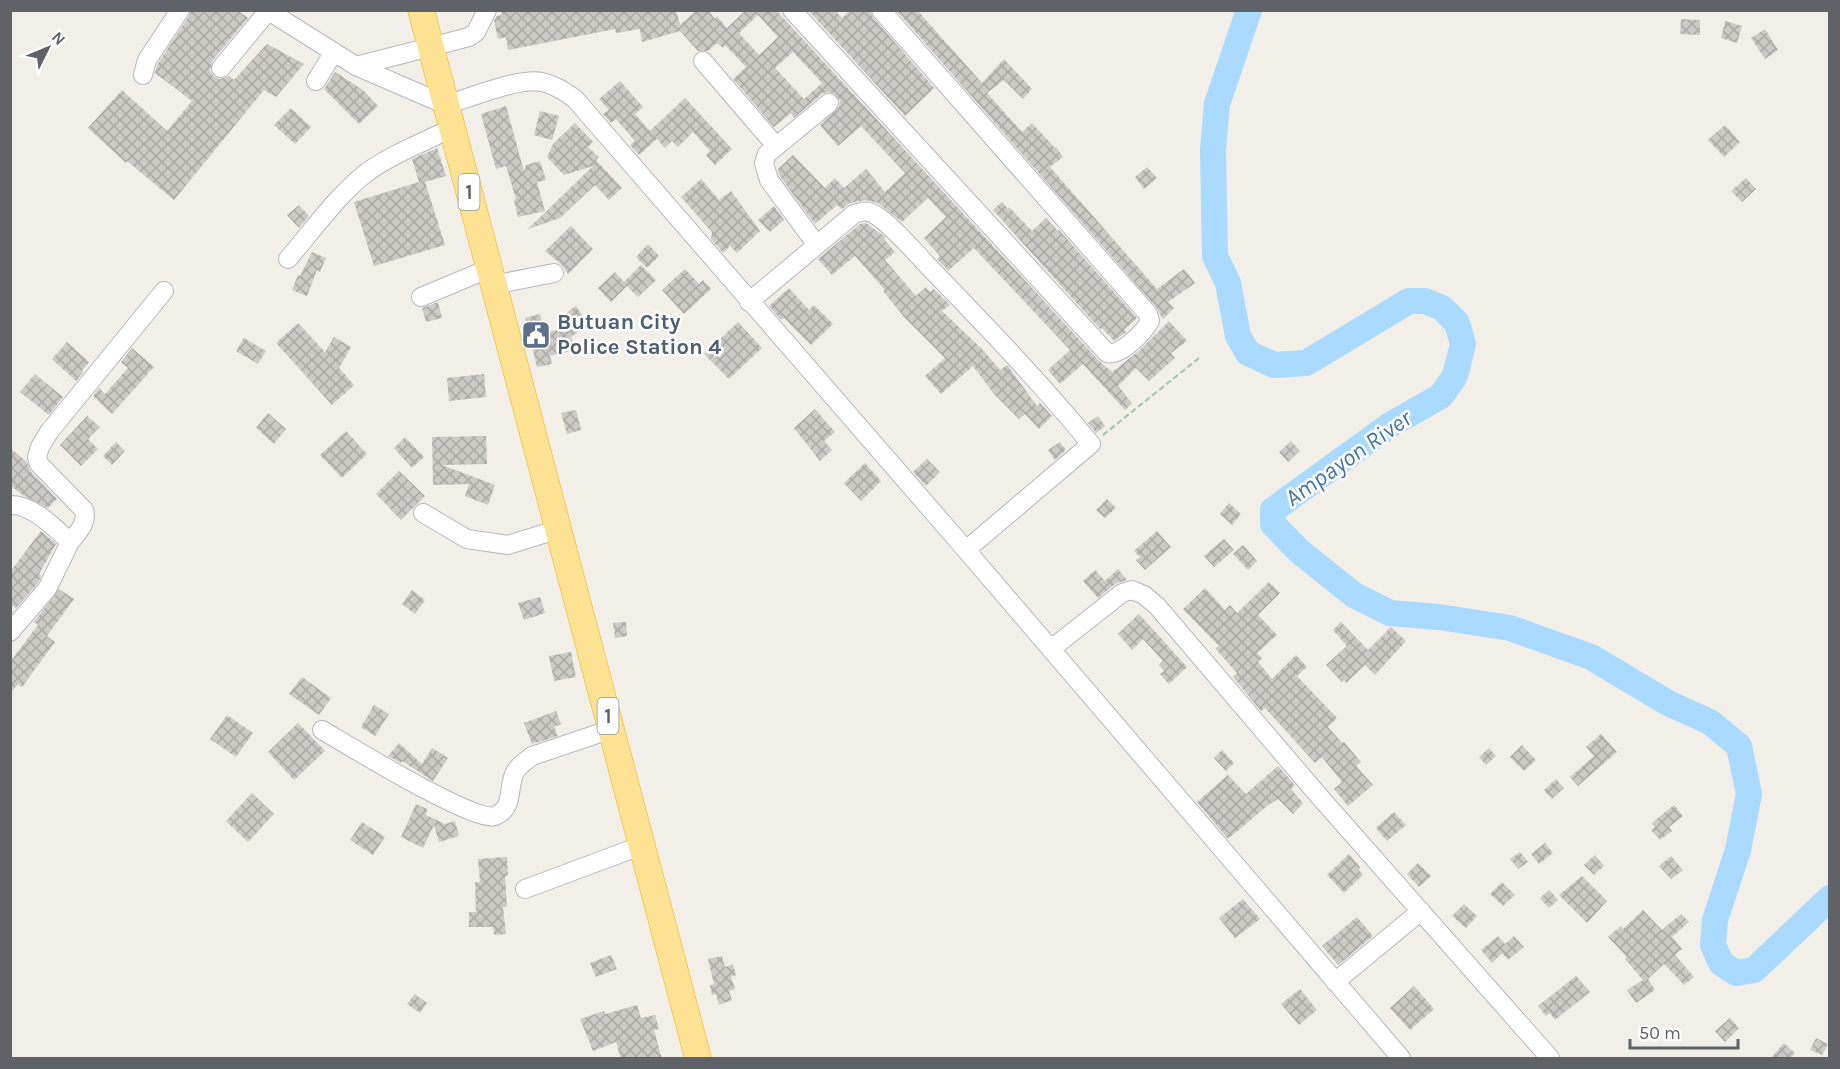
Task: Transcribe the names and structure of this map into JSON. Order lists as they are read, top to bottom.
{
  "streets": {
    "highway": ["1"]
  },
  "water": ["Ampayon River"],
  "places": {
    "public building": ["Butuan City Police Station 4"]
  },
  "scale_bar": "50 m",
  "north": "top right"
}
